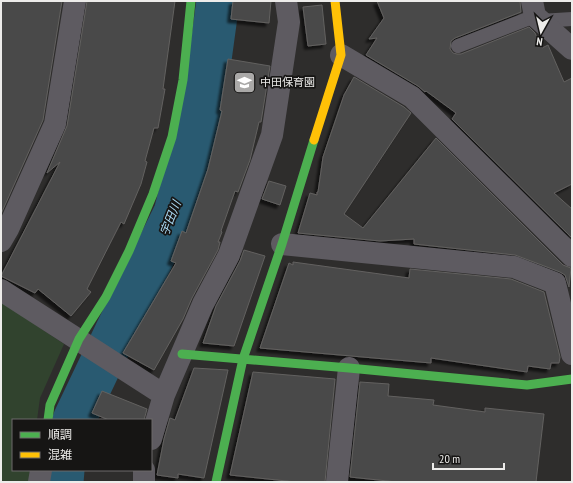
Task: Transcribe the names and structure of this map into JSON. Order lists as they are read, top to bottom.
{
  "water": ["宇田川"],
  "places": {
    "school or university": ["中田保育園"]
  },
  "legend": ["順調", "混雑"],
  "scale_bar": "20 m",
  "north": "bottom"
}
